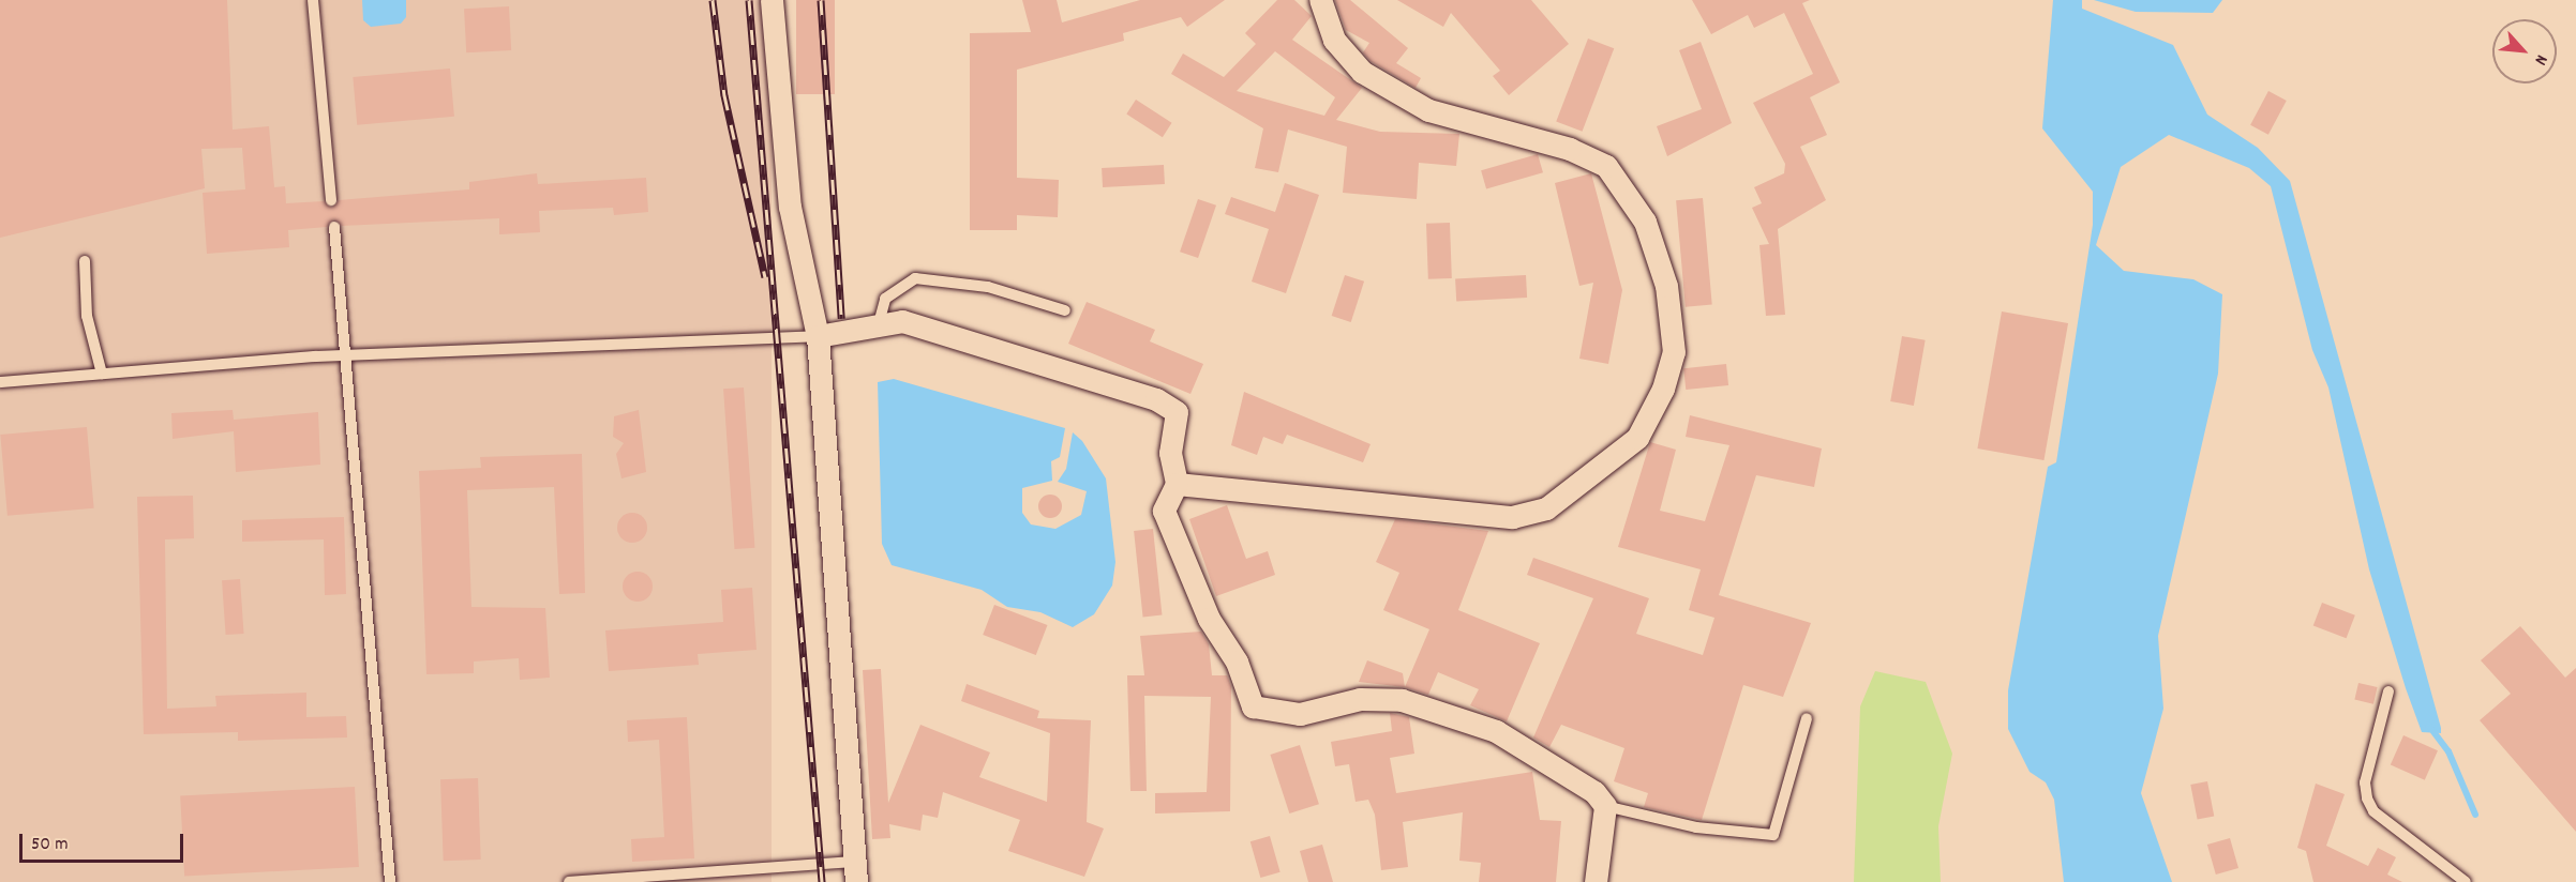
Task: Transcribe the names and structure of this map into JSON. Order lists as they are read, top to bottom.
{
  "scale_bar": "50 m",
  "north": "bottom right"
}
